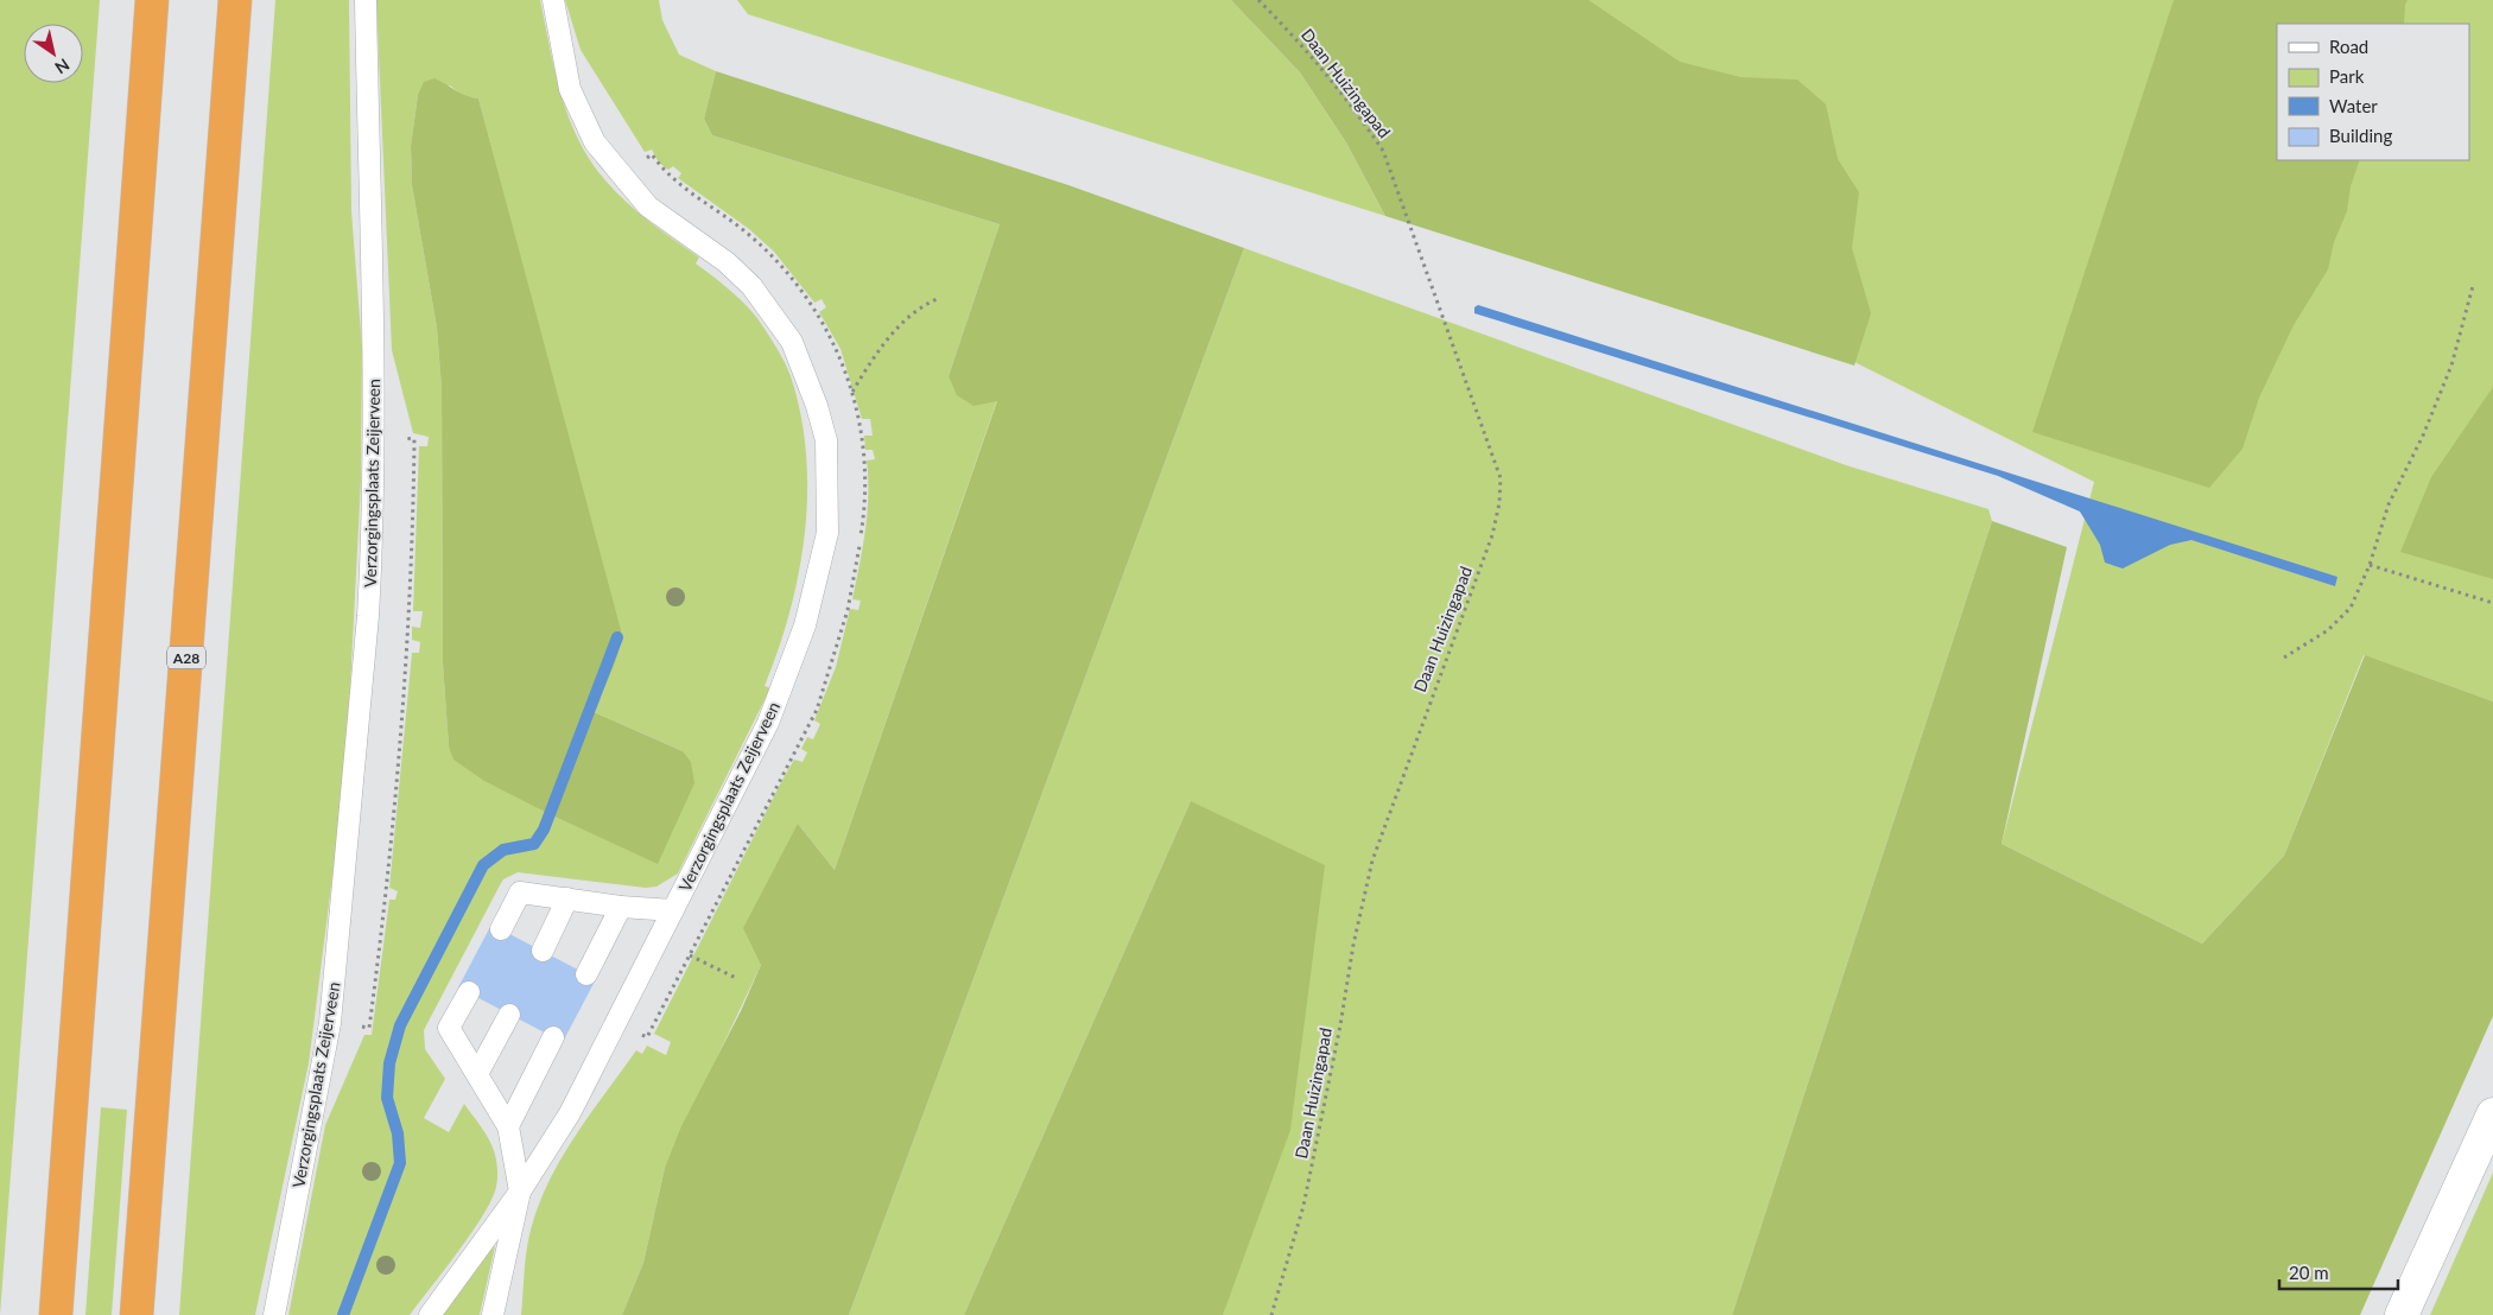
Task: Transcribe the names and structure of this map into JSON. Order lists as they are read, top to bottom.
{
  "streets": {
    "highway": ["A28"],
    "lane": ["Verzorgingsplaats Zeijerveen"],
    "path": ["Daan Huizingapad"]
  },
  "legend": [
    "Road",
    "Park",
    "Water",
    "Building"
  ],
  "scale_bar": "20 m",
  "north": "bottom right"
}
